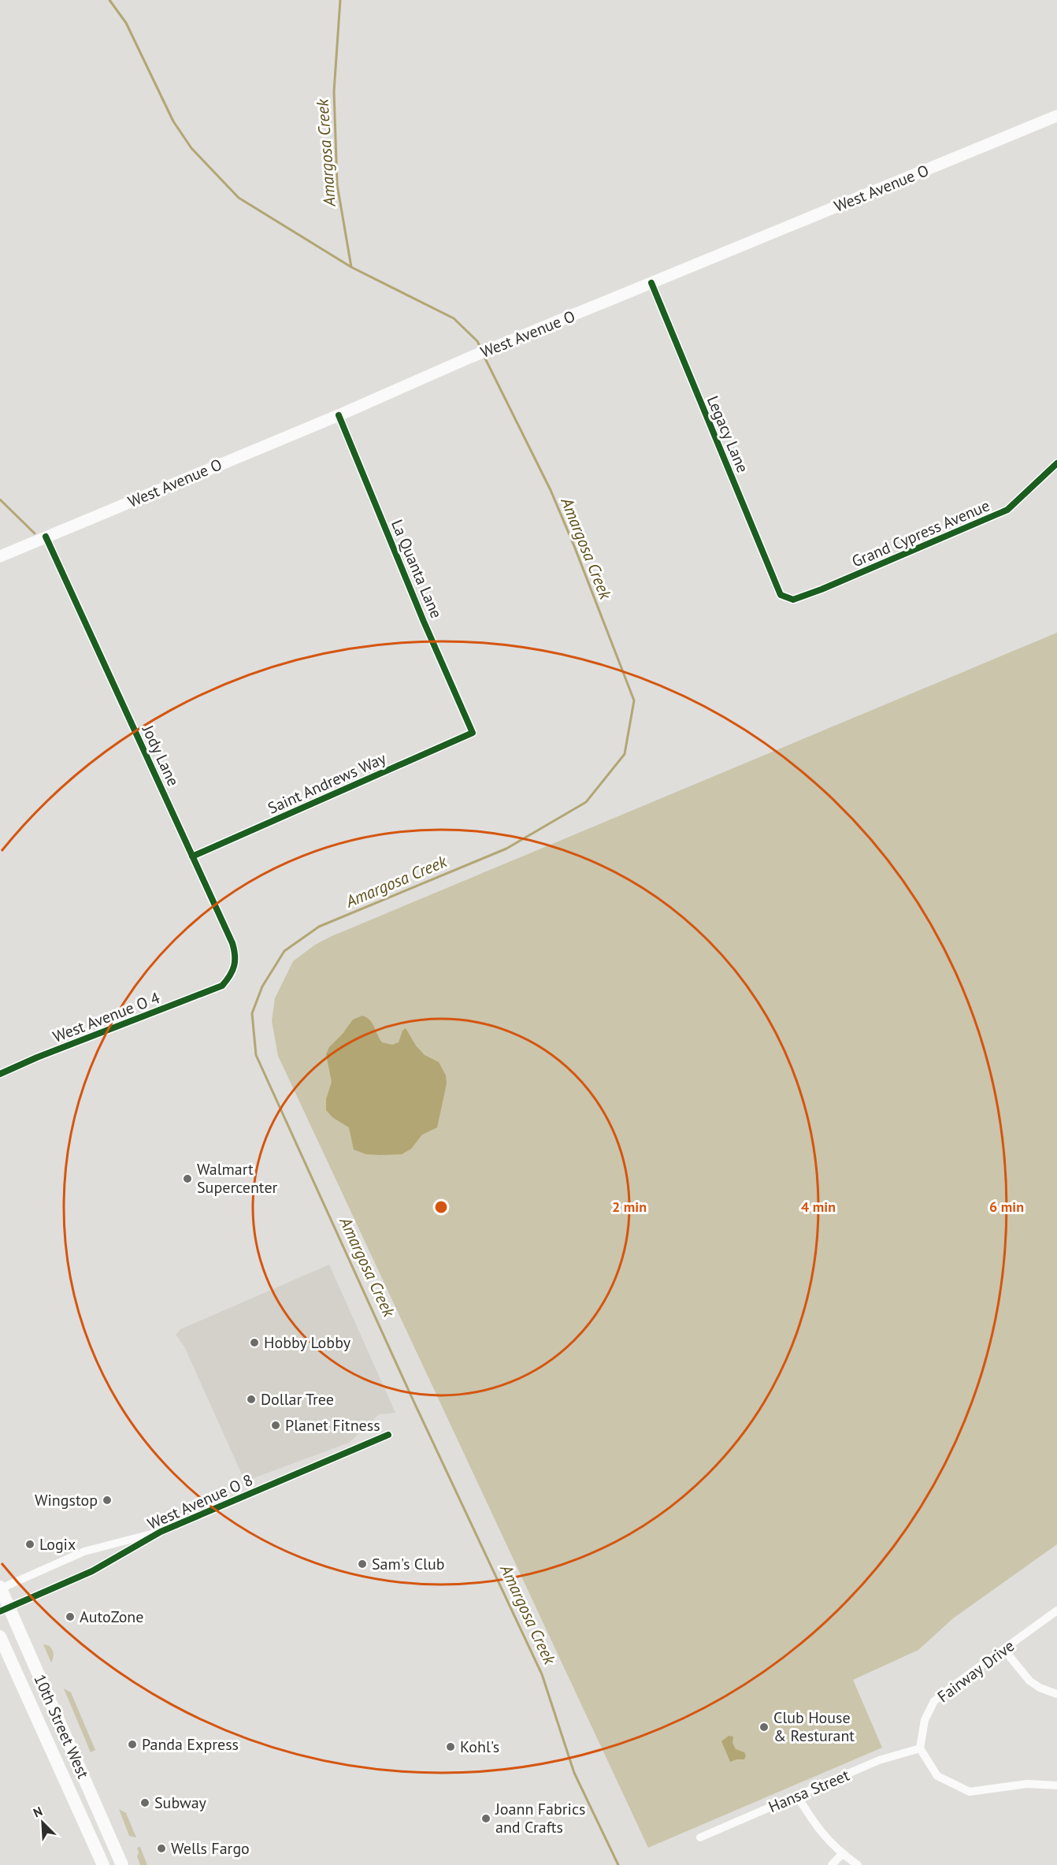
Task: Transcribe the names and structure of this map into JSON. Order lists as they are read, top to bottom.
{
  "streets": {
    "main road": ["West Avenue O", "10th Street West"],
    "street": [
      "Legacy Lane",
      "Grand Cypress Avenue",
      "La Quanta Lane",
      "Jody Lane",
      "Saint Andrews Way",
      "West Avenue O 4",
      "West Avenue O 8",
      "Fairway Drive",
      "Hansa Street"
    ]
  },
  "crossings": [
    ["West Avenue O", "Legacy Lane"],
    ["West Avenue O", "La Quanta Lane"],
    ["West Avenue O", "Jody Lane"],
    ["Legacy Lane", "Grand Cypress Avenue"],
    ["La Quanta Lane", "Saint Andrews Way"],
    ["Jody Lane", "Saint Andrews Way"],
    ["Jody Lane", "West Avenue O 4"],
    ["West Avenue O 8", "10th Street West"],
    ["Fairway Drive", "Hansa Street"]
  ],
  "water": ["Amargosa Creek"],
  "places": [
    "Walmart Supercenter",
    "Hobby Lobby",
    "Dollar Tree",
    "Planet Fitness",
    "Wingstop",
    "Logix",
    "Sam's Club",
    "AutoZone",
    "Club House & Resturant",
    "Panda Express",
    "Kohl's",
    "Subway",
    "Joann Fabrics and Crafts",
    "Wells Fargo"
  ],
  "north": "top left",
  "rings": ["2 min", "4 min", "6 min"]
}
